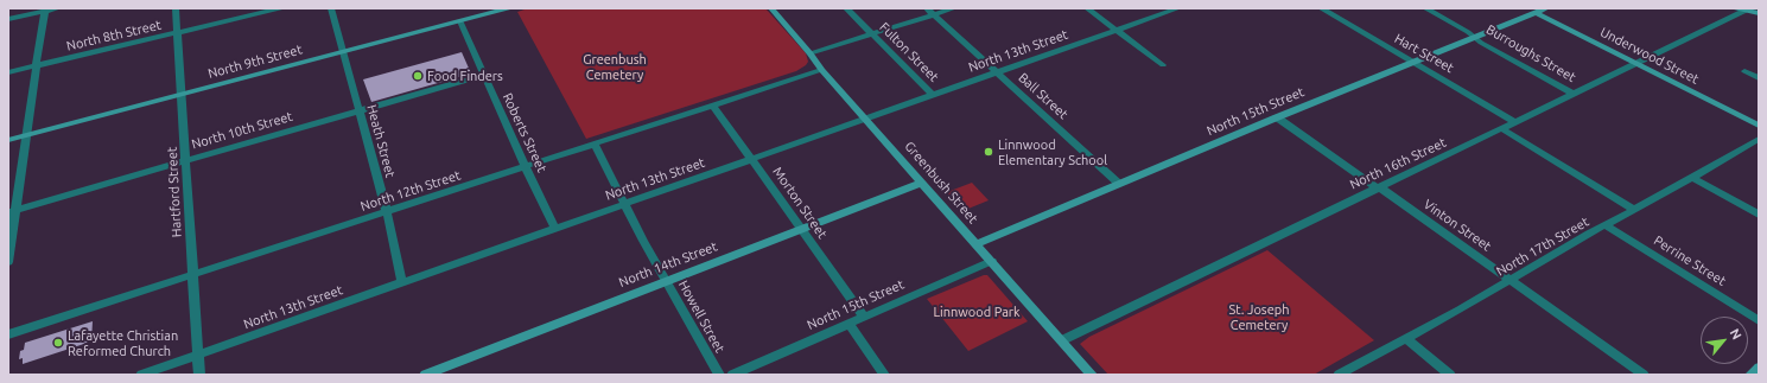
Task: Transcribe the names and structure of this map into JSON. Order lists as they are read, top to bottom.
{
  "streets": {
    "main road": [
      "Underwood Street",
      "North 9th Street",
      "North 15th Street",
      "Greenbush Street",
      "North 14th Street"
    ],
    "street": [
      "North 8th Street",
      "North 13th Street",
      "Fulton Street",
      "Hart Street",
      "Burroughs Street",
      "Ball Street",
      "North 10th Street",
      "Roberts Street",
      "Heath Street",
      "North 16th Street",
      "North 12th Street",
      "Hartford Street",
      "Morton Street",
      "Vinton Street",
      "North 17th Street",
      "Perrine Street",
      "Howell Street"
    ]
  },
  "crossings": [
    ["North 8th Street", "Hartford Street"],
    ["North 13th Street", "Fulton Street"],
    ["North 13th Street", "Ball Street"],
    ["North 13th Street", "Roberts Street"],
    ["North 13th Street", "Heath Street"],
    ["North 13th Street", "Greenbush Street"],
    ["North 13th Street", "Hartford Street"],
    ["North 13th Street", "Morton Street"],
    ["North 13th Street", "Howell Street"],
    ["Hart Street", "North 15th Street"],
    ["Hart Street", "North 16th Street"],
    ["Burroughs Street", "North 15th Street"],
    ["Burroughs Street", "North 16th Street"],
    ["Underwood Street", "North 15th Street"],
    ["Underwood Street", "North 16th Street"],
    ["North 9th Street", "Roberts Street"],
    ["North 9th Street", "Heath Street"],
    ["North 9th Street", "Hartford Street"],
    ["Ball Street", "North 15th Street"],
    ["North 15th Street", "Greenbush Street"],
    ["North 15th Street", "Morton Street"],
    ["North 15th Street", "Vinton Street"],
    ["North 10th Street", "Roberts Street"],
    ["North 10th Street", "Heath Street"],
    ["North 10th Street", "Hartford Street"],
    ["Roberts Street", "North 12th Street"],
    ["Heath Street", "North 12th Street"],
    ["North 16th Street", "Greenbush Street"],
    ["North 16th Street", "Vinton Street"],
    ["Greenbush Street", "North 12th Street"],
    ["Greenbush Street", "North 14th Street"],
    ["North 12th Street", "Hartford Street"],
    ["North 12th Street", "Morton Street"],
    ["North 12th Street", "Howell Street"],
    ["Morton Street", "North 14th Street"],
    ["Vinton Street", "North 17th Street"],
    ["North 17th Street", "Perrine Street"],
    ["North 14th Street", "Howell Street"]
  ],
  "parks": ["Greenbush Cemetery", "St. Joseph Cemetery", "Linnwood Park"],
  "places": ["Food Finders", "Linnwood Elementary School", "Lafayette Christian Reformed Church"],
  "north": "top right"
}
